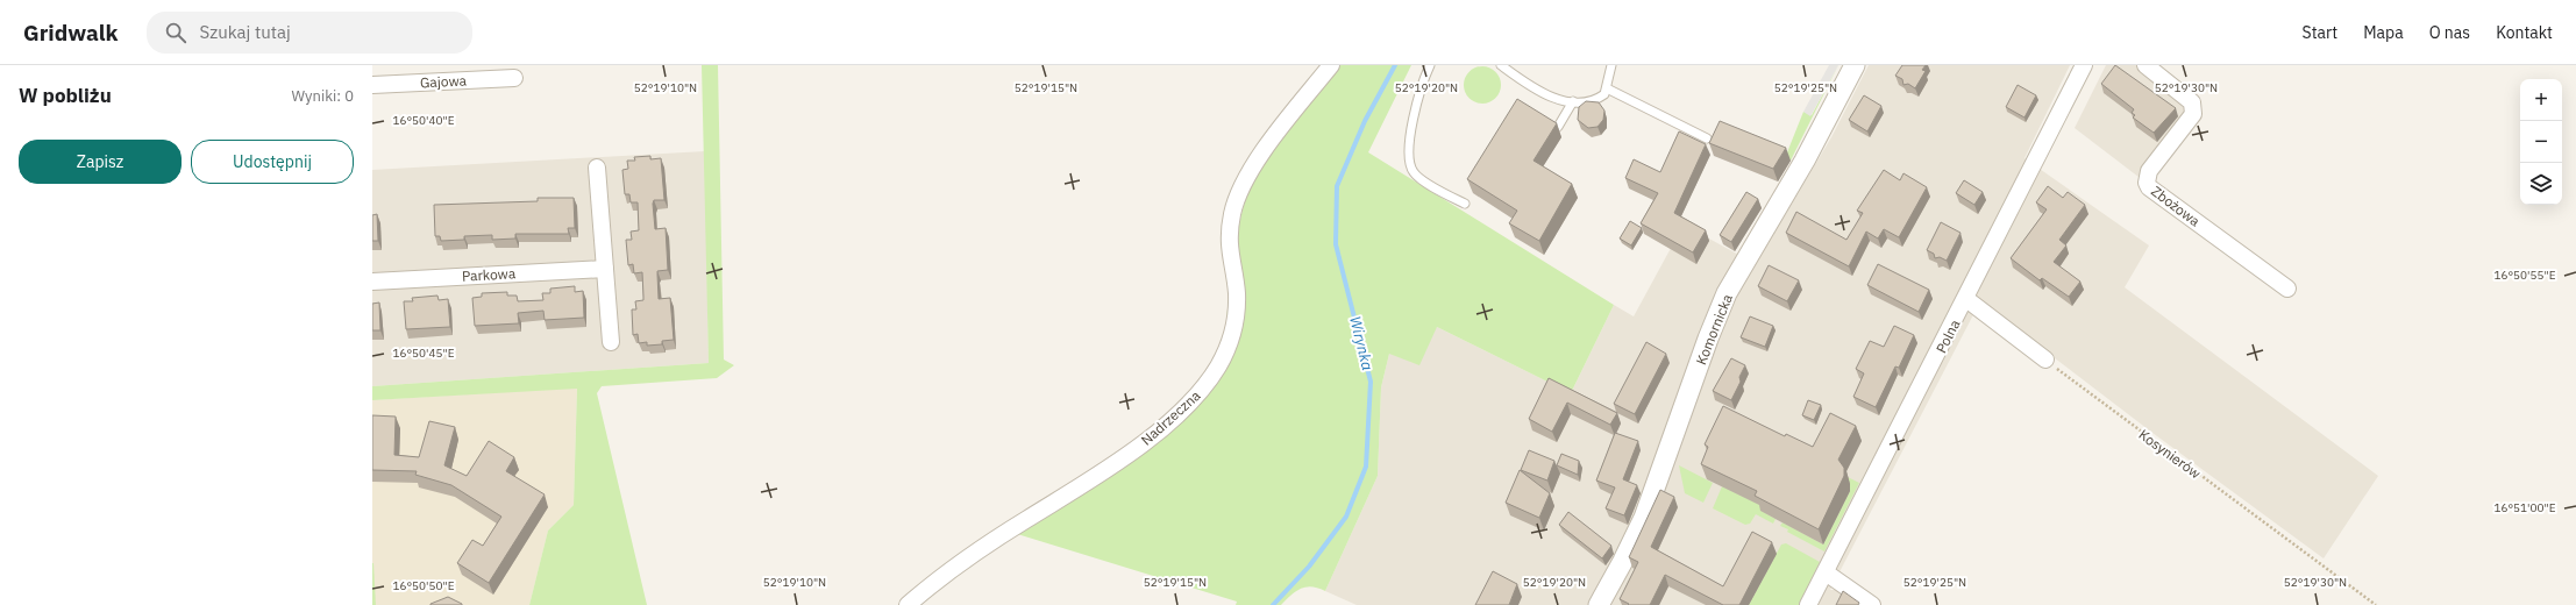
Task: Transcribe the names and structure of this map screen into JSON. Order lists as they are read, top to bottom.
{
  "streets": {
    "street": [
      "Gajowa",
      "Zbożowa",
      "Parkowa",
      "Komornicka",
      "Polna",
      "Nadrzeczna"
    ],
    "path": ["Kosynierów"]
  },
  "water": ["Wirynka"],
  "page": {
    "header": "Gridwalk",
    "search": "Szukaj tutaj",
    "nav": [
      "Start",
      "Mapa",
      "O nas",
      "Kontakt"
    ],
    "heading": ["W pobliżu", "Wyniki: 0"],
    "map_buttons": ["+", "−"],
    "buttons": ["Zapisz", "Udostępnij"]
  },
  "coordinates": [
    "52°19'10\"N",
    "52°19'15\"N",
    "52°19'20\"N",
    "52°19'25\"N",
    "52°19'30\"N",
    "16°50'40\"E",
    "16°50'55\"E",
    "16°50'45\"E",
    "16°51'00\"E",
    "16°50'50\"E"
  ]
}
